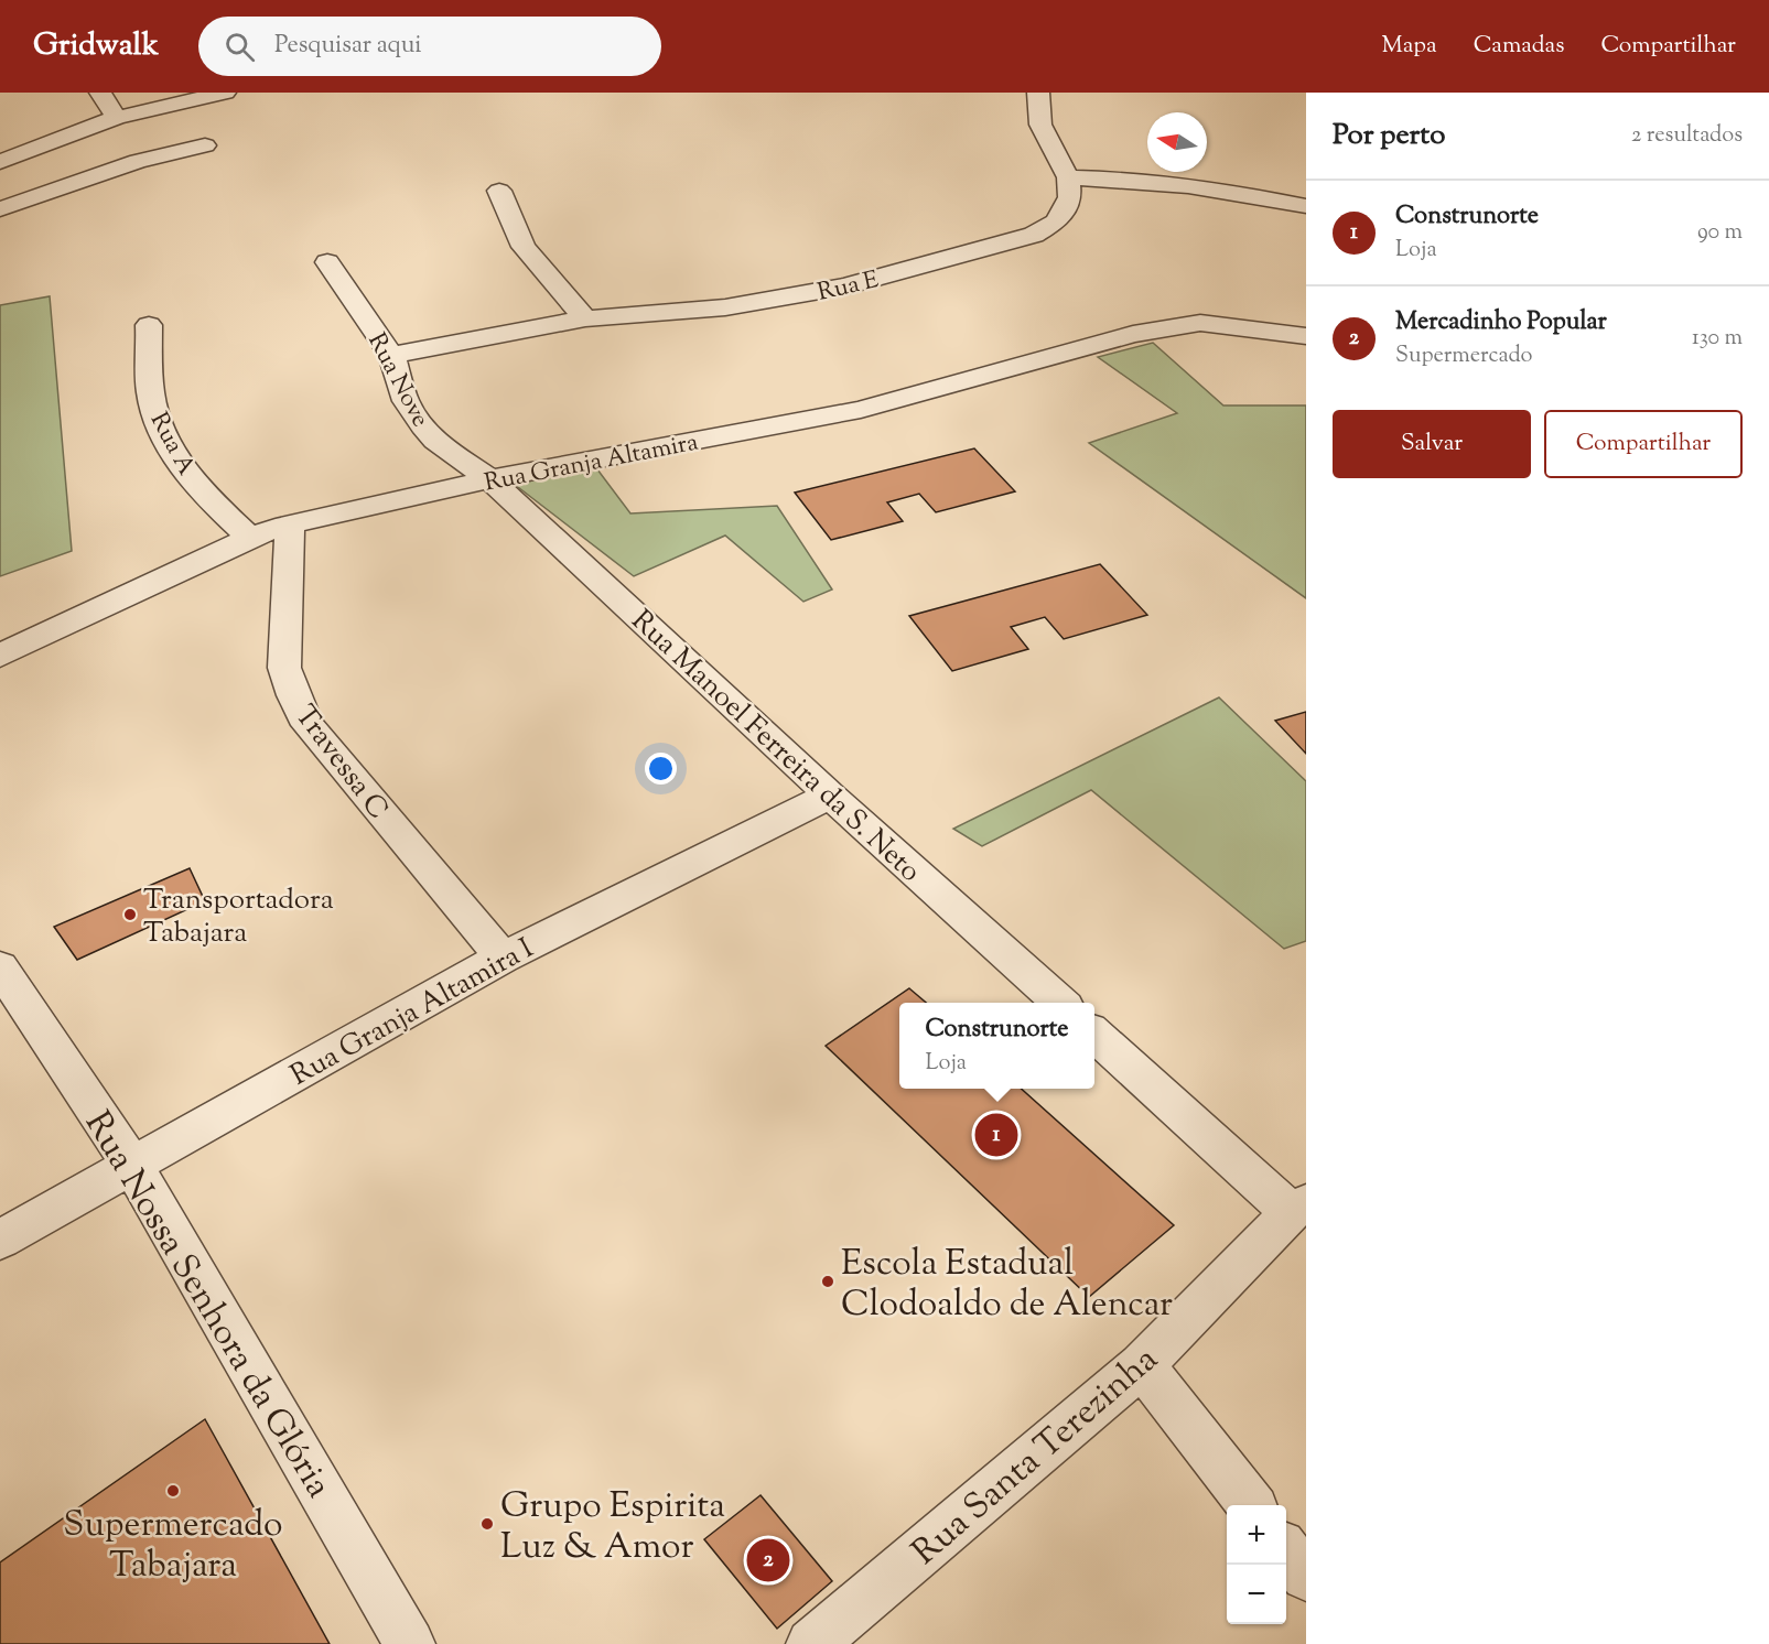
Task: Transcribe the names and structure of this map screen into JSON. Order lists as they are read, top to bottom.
{
  "streets": {
    "street": [
      "Rua E",
      "Rua Nove",
      "Rua A",
      "Rua Granja Altamira",
      "Rua Manoel Ferreira da S. Neto",
      "Travessa C",
      "Rua Granja Altamira I",
      "Rua Nossa Senhora da Glória",
      "Rua Santa Terezinha"
    ]
  },
  "crossings": [
    ["Rua E", "Rua Nove"],
    ["Rua Nove", "Rua Granja Altamira"],
    ["Rua Nove", "Rua Manoel Ferreira da S. Neto"],
    ["Rua A", "Rua Granja Altamira"],
    ["Rua Granja Altamira", "Rua Manoel Ferreira da S. Neto"],
    ["Rua Granja Altamira", "Travessa C"],
    ["Rua Manoel Ferreira da S. Neto", "Rua Granja Altamira I"],
    ["Travessa C", "Rua Granja Altamira I"],
    ["Rua Granja Altamira I", "Rua Nossa Senhora da Glória"]
  ],
  "places": [
    "Transportadora Tabajara",
    "Escola Estadual Clodoaldo de Alencar",
    "Supermercado Tabajara",
    "Grupo Espirita Luz & Amor"
  ],
  "north": "left",
  "page": {
    "header": "Gridwalk",
    "search": "Pesquisar aqui",
    "nav": ["Mapa", "Camadas", "Compartilhar"],
    "heading": ["Por perto", "2 resultados"],
    "list": [
      {
        "mark": "1",
        "name": "Construnorte",
        "note": "Loja",
        "value": "90 m"
      },
      {
        "mark": "2",
        "name": "Mercadinho Popular",
        "note": "Supermercado",
        "value": "130 m"
      }
    ],
    "buttons": ["Salvar", "Compartilhar"],
    "popup": ["Construnorte", "Loja"],
    "pins": ["1", "2"],
    "map_buttons": ["+", "−"]
  }
}
